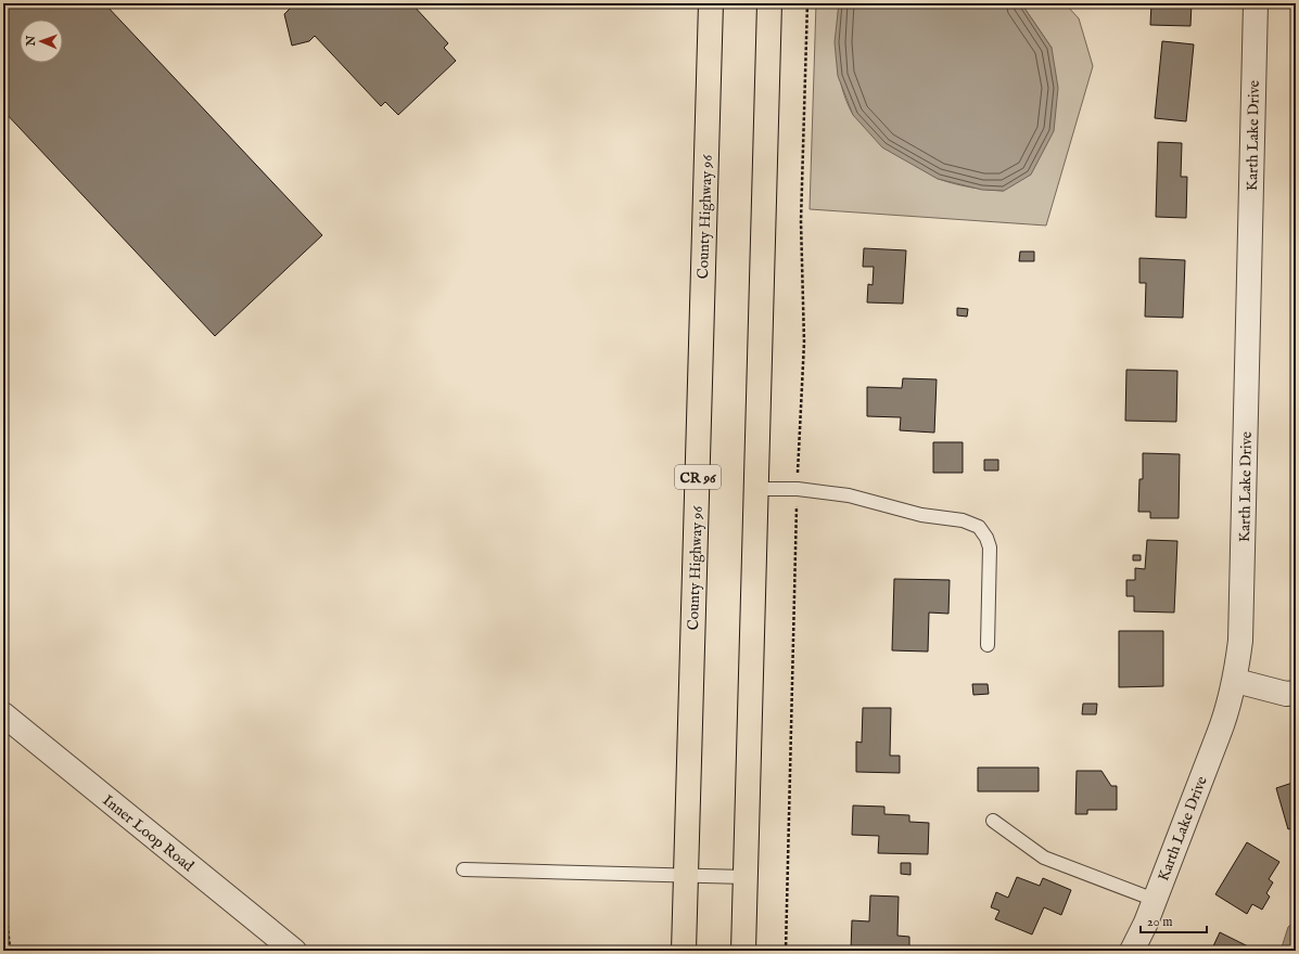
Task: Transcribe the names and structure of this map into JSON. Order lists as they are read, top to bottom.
{
  "streets": {
    "main road": ["County Highway 96", "CR 96"],
    "street": ["Karth Lake Drive", "Inner Loop Road"]
  },
  "scale_bar": "20 m",
  "north": "left"
}
